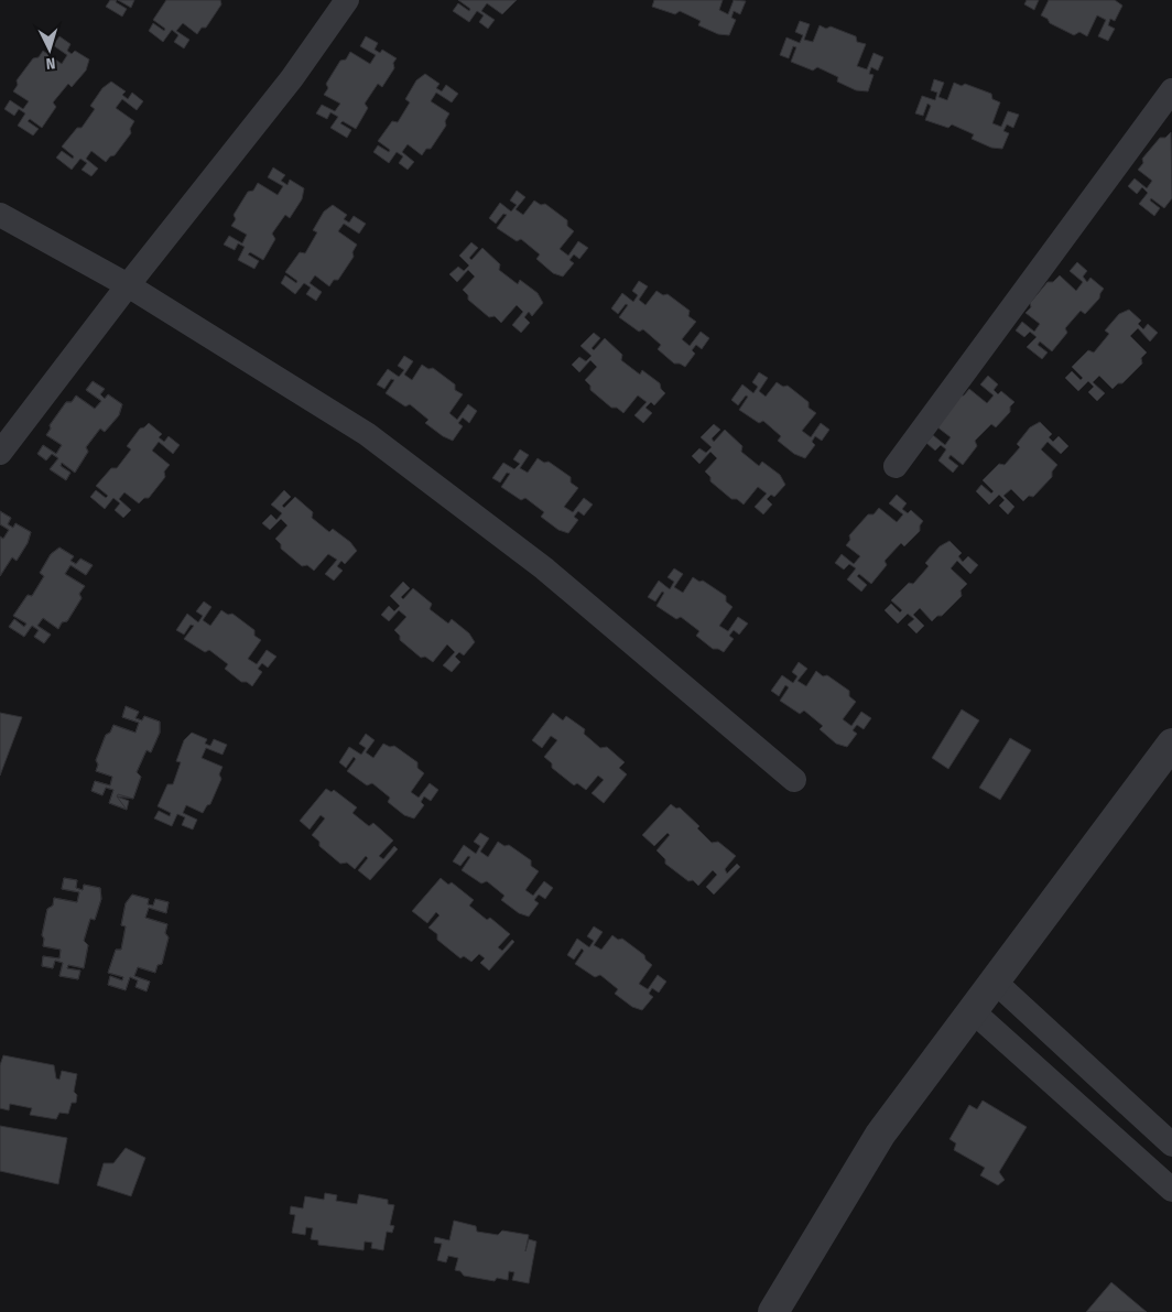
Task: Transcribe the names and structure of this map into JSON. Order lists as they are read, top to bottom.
{
  "north": "bottom"
}
